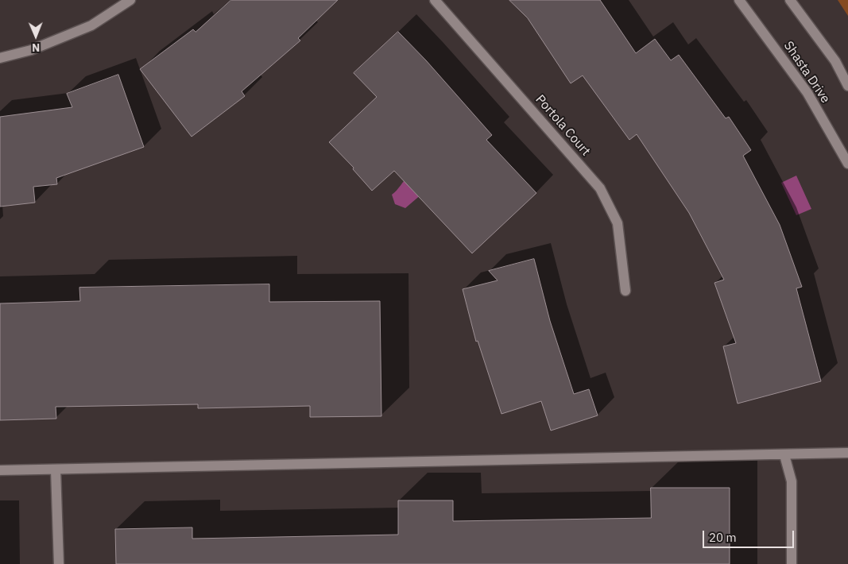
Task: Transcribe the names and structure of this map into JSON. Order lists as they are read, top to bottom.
{
  "streets": {
    "street": ["Shasta Drive", "Portola Court"]
  },
  "scale_bar": "20 m",
  "north": "bottom"
}
